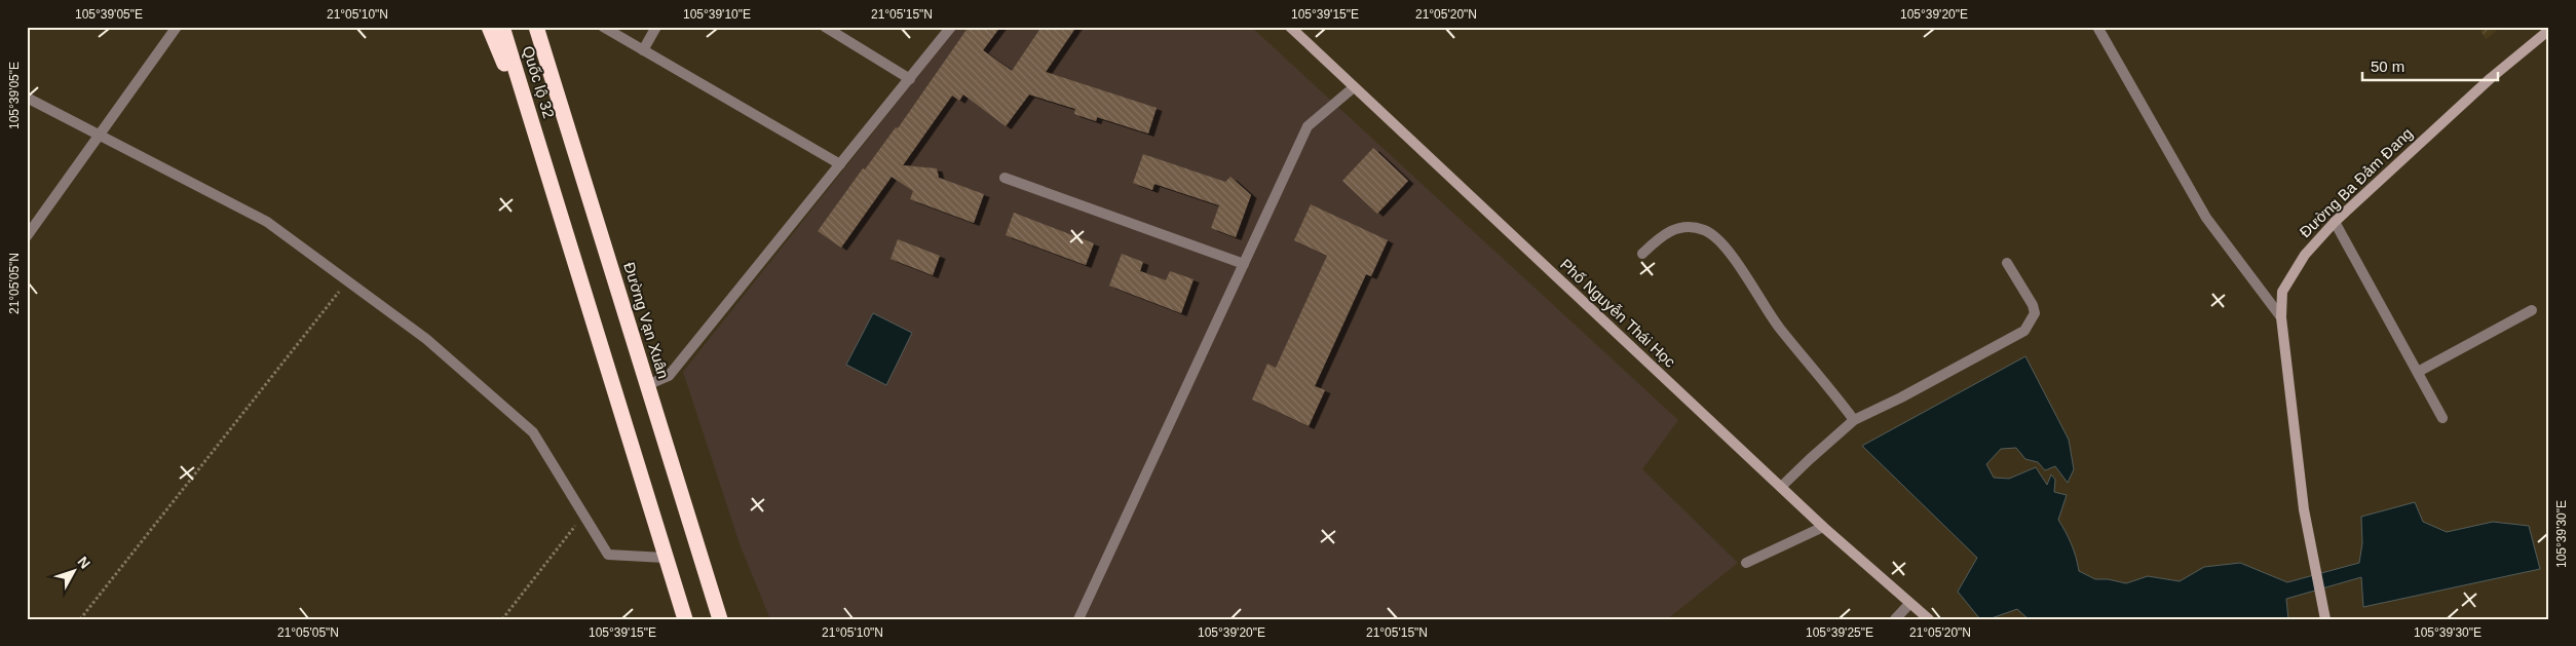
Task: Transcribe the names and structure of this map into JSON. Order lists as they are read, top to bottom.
{
  "streets": {
    "highway": ["Quốc lộ 32", "Đường Vạn Xuân"],
    "main road": ["Đường Ba Đảm Đang", "Phố Nguyễn Thái Học"]
  },
  "scale_bar": "50 m",
  "north": "top right",
  "coordinates": [
    "105°39'05\"E",
    "21°05'10\"N",
    "105°39'10\"E",
    "21°05'15\"N",
    "105°39'15\"E",
    "21°05'20\"N",
    "105°39'20\"E",
    "21°05'05\"N",
    "105°39'30\"E",
    "105°39'25\"E"
  ]
}
